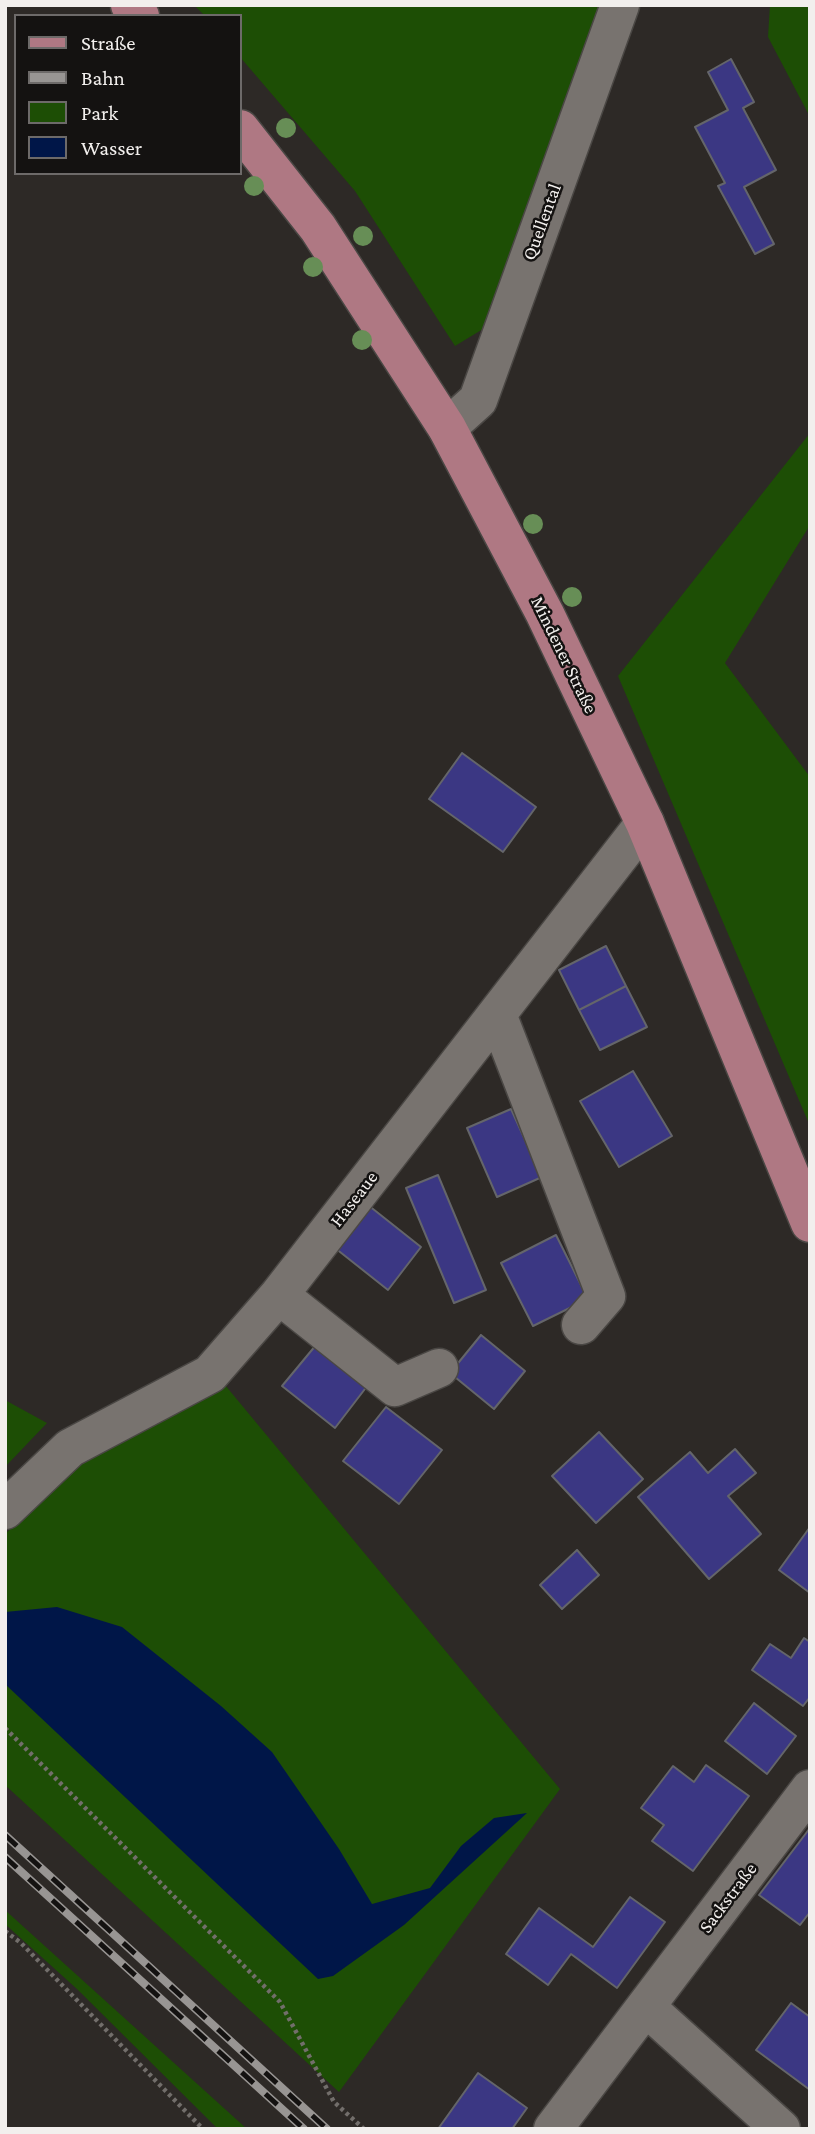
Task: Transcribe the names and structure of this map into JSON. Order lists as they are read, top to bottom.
{
  "streets": {
    "main road": ["Mindener Straße"],
    "street": ["Quellental", "Haseaue", "Sackstraße"]
  },
  "crossings": [
    ["Quellental", "Mindener Straße"],
    ["Mindener Straße", "Haseaue"]
  ],
  "legend": [
    "Straße",
    "Bahn",
    "Park",
    "Wasser"
  ]
}
